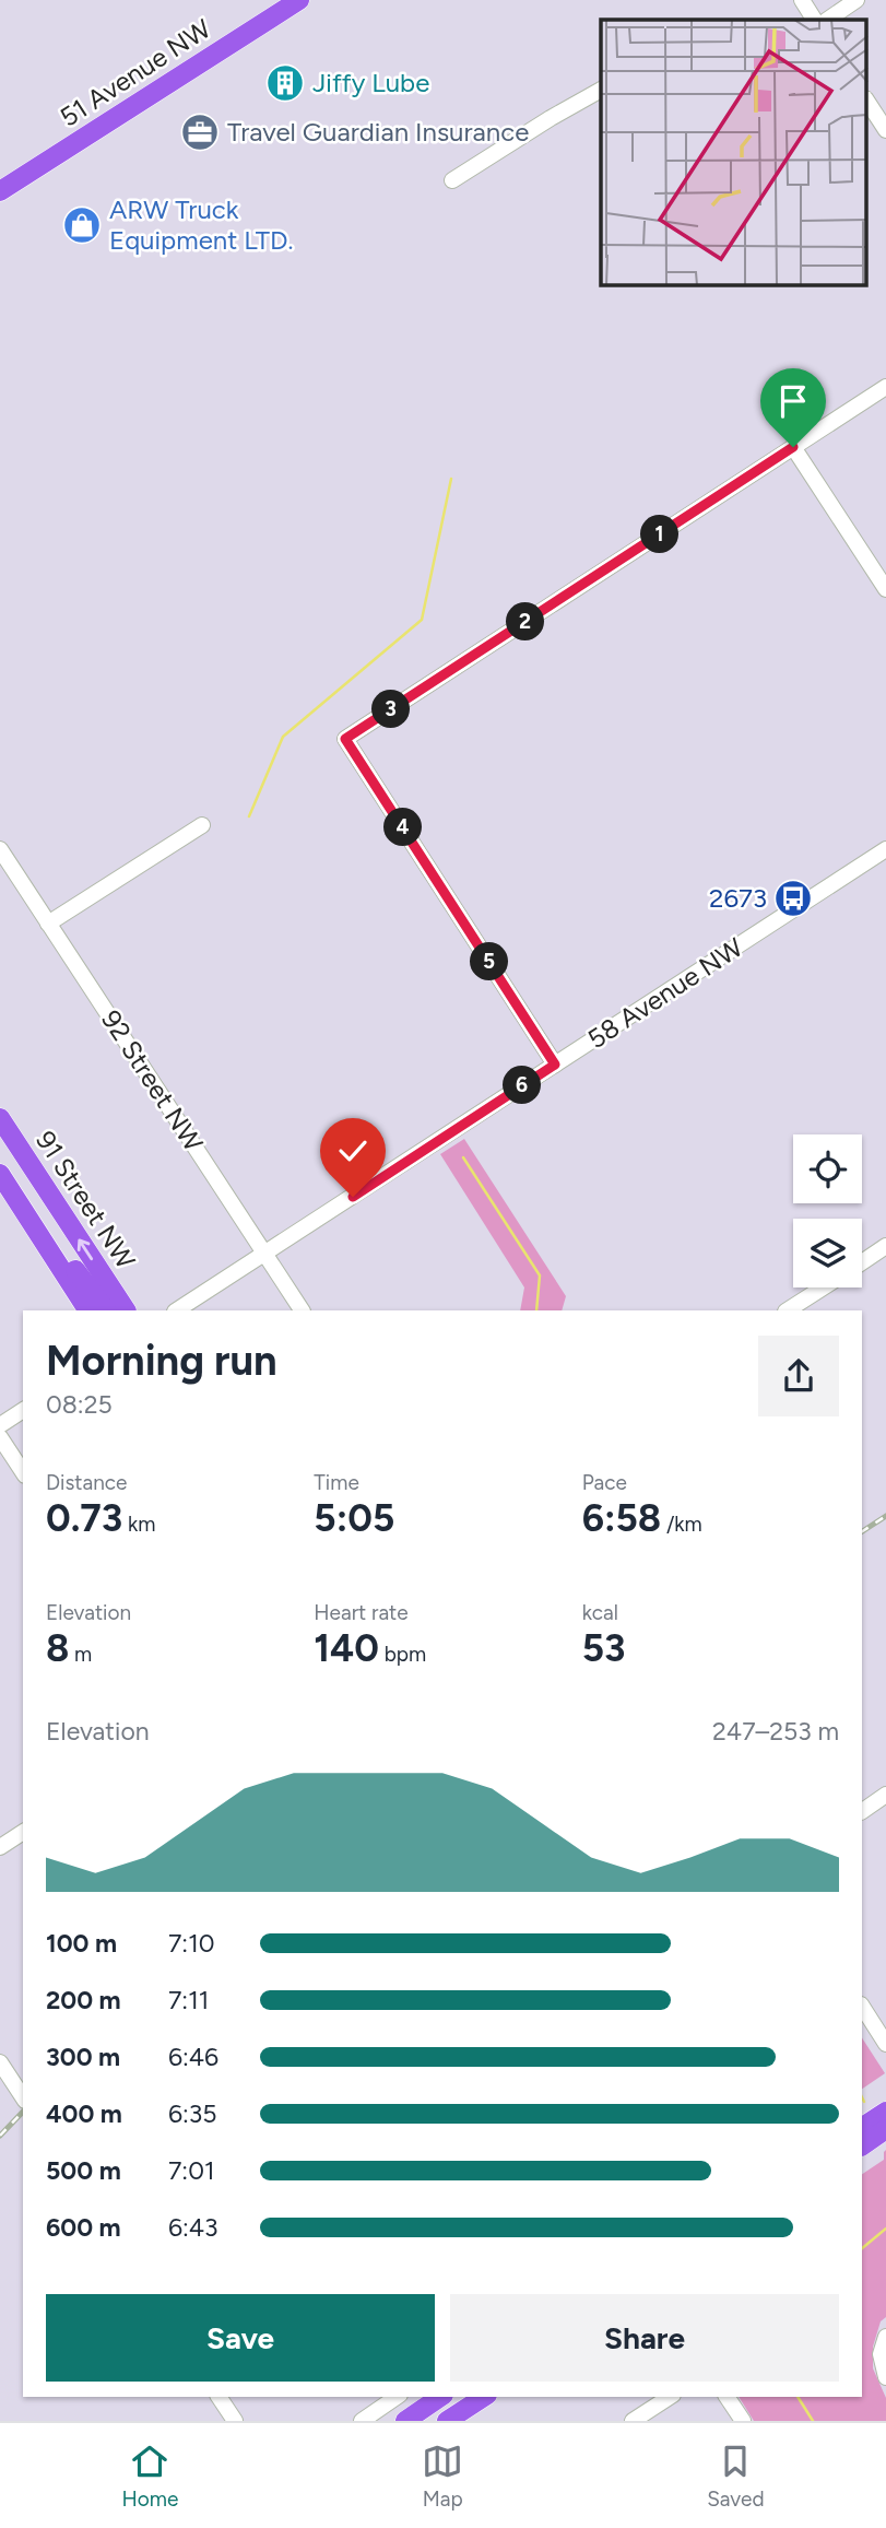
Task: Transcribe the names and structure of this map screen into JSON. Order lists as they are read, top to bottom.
{
  "streets": {
    "main road": ["51 Avenue NW", "91 Street NW"],
    "street": ["58 Avenue NW", "92 Street NW"]
  },
  "crossings": [
    ["58 Avenue NW", "92 Street NW"]
  ],
  "places": {
    "building": ["Jiffy Lube"],
    "office": ["Travel Guardian Insurance"],
    "shop": ["ARW Truck Equipment LTD."],
    "bus stop": ["2673"]
  },
  "page": {
    "pins": [
      "1",
      "2",
      "3",
      "4",
      "5",
      "6"
    ],
    "heading": ["Morning run", "08:25"],
    "stats": [
      ["Distance", "0.73 km"],
      ["Time", "5:05"],
      ["Pace", "6:58 /km"],
      ["Elevation", "8 m"],
      ["Heart rate", "140 bpm"],
      ["kcal", "53"]
    ],
    "chart": ["Elevation", "247–253 m"],
    "list": [
      {
        "name": "100 m",
        "note": "7:10"
      },
      {
        "name": "200 m",
        "note": "7:11"
      },
      {
        "name": "300 m",
        "note": "6:46"
      },
      {
        "name": "400 m",
        "note": "6:35"
      },
      {
        "name": "500 m",
        "note": "7:01"
      },
      {
        "name": "600 m",
        "note": "6:43"
      }
    ],
    "buttons": ["Save", "Share"],
    "tabs": ["Home", "Map", "Saved"]
  }
}
